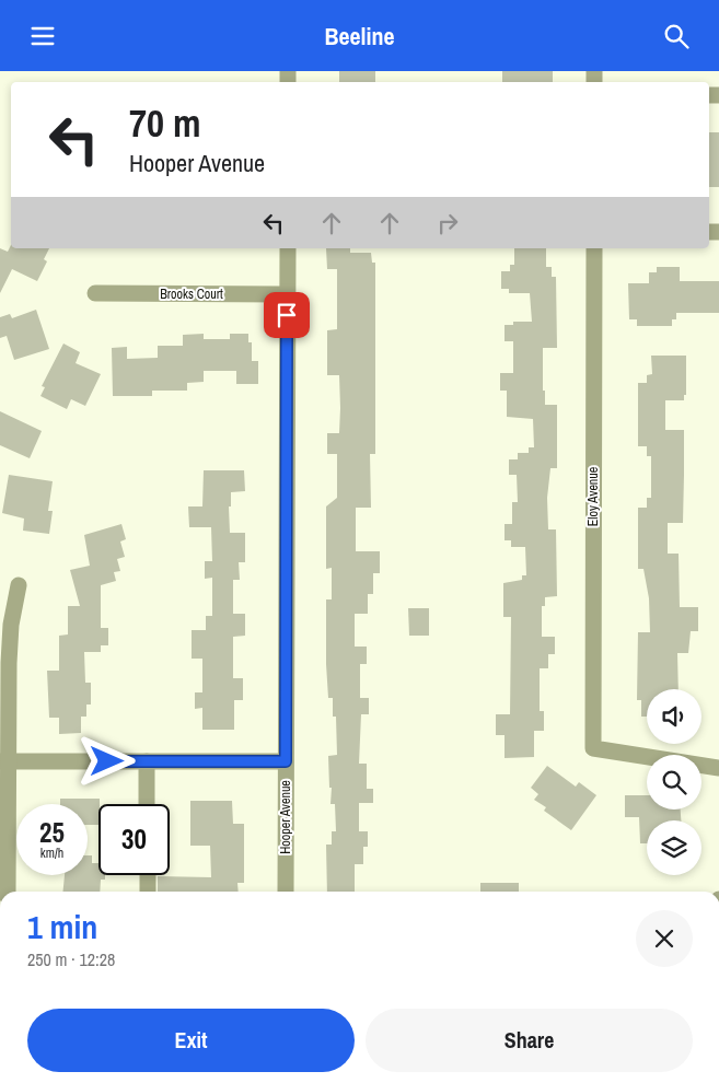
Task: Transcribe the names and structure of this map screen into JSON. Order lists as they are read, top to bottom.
{
  "streets": {
    "street": ["Brooks Court", "Eloy Avenue", "Hooper Avenue"]
  },
  "crossings": [
    ["Brooks Court", "Hooper Avenue"]
  ],
  "page": {
    "header": "Beeline",
    "turn": ["70 m", "Hooper Avenue"],
    "speed": "25 km/h",
    "limit": "30",
    "heading": ["1 min", "250 m · 12:28"],
    "buttons": ["Exit", "Share"]
  }
}
